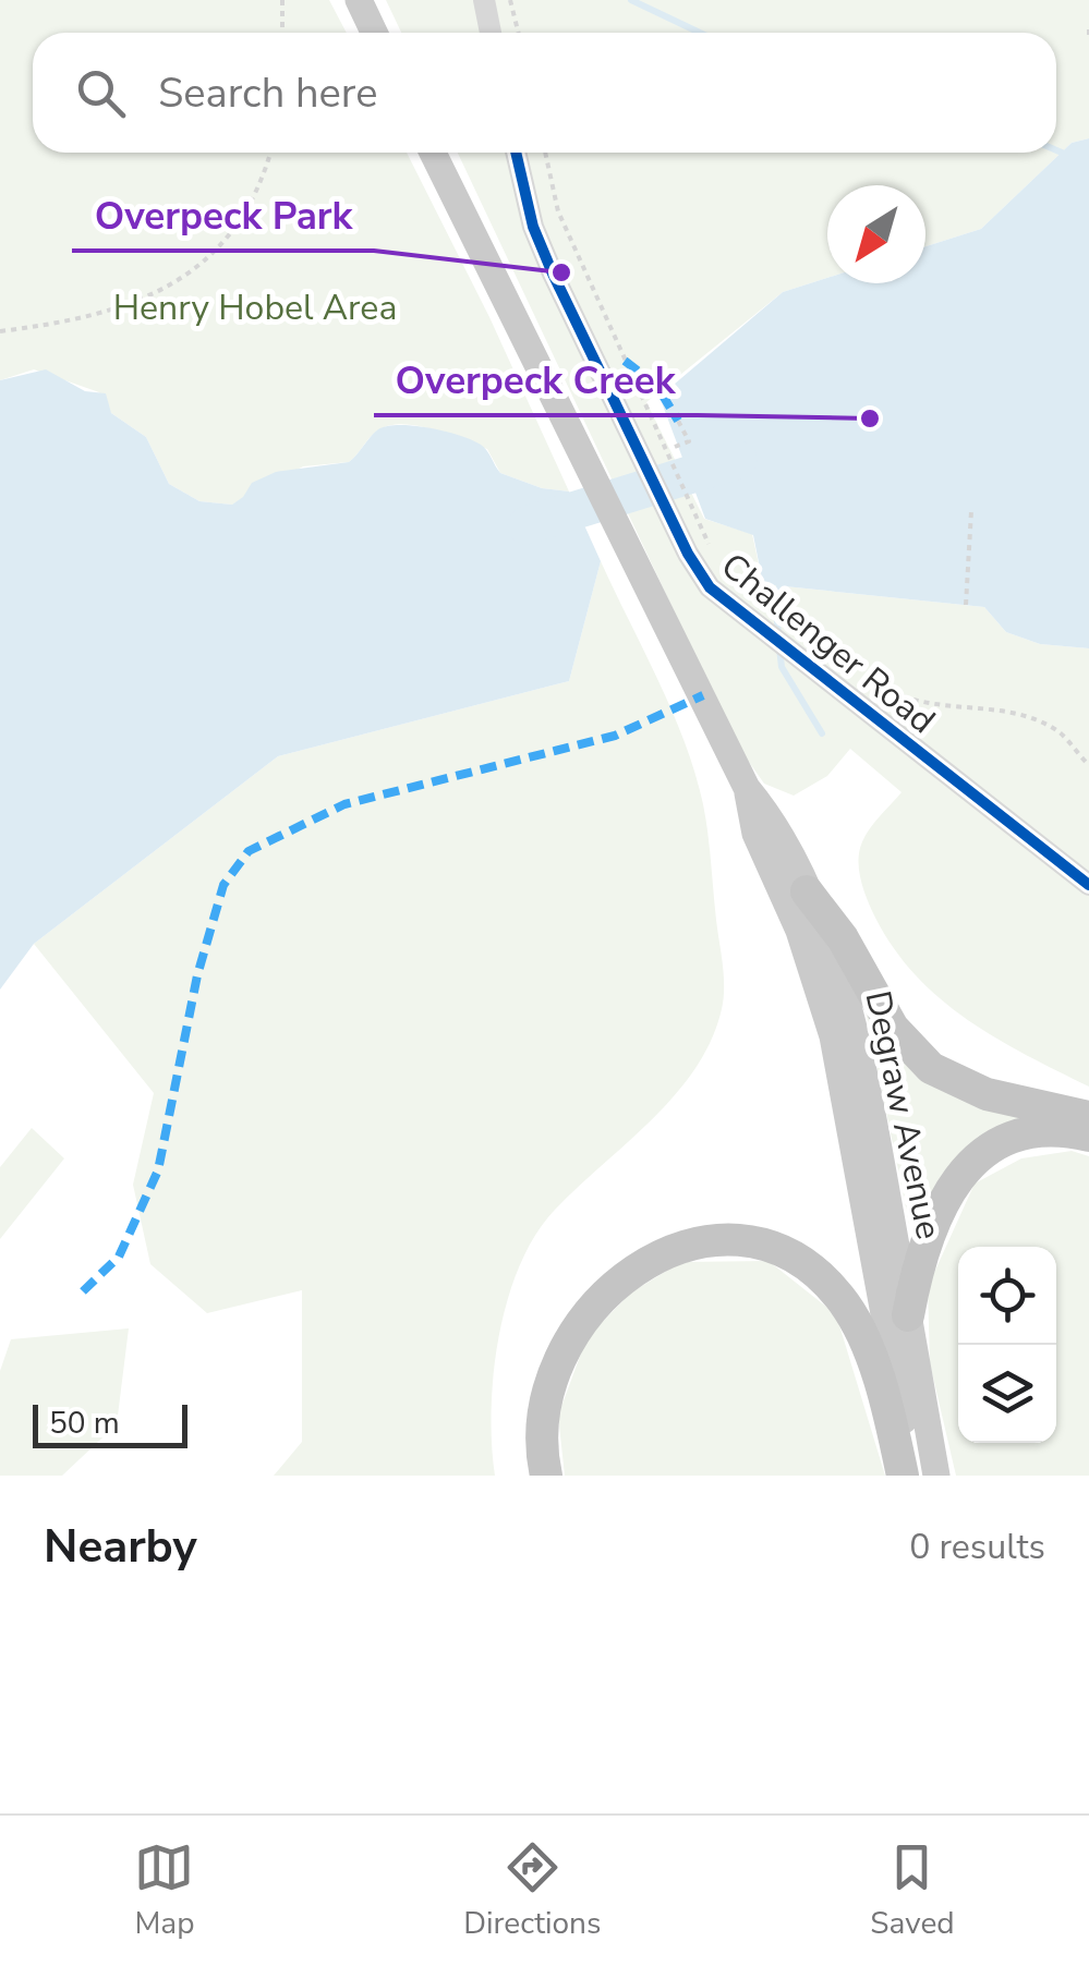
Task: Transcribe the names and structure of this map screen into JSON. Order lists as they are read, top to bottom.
{
  "streets": {
    "main road": ["Degraw Avenue"],
    "street": ["Challenger Road"]
  },
  "parks": ["Henry Hobel Area"],
  "places": ["Overpeck Park", "Overpeck Creek"],
  "scale_bar": "50 m",
  "north": "bottom left",
  "page": {
    "search": "Search here",
    "scale": "50 m",
    "heading": ["Nearby", "0 results"],
    "nav": ["Map", "Directions", "Saved"]
  }
}
